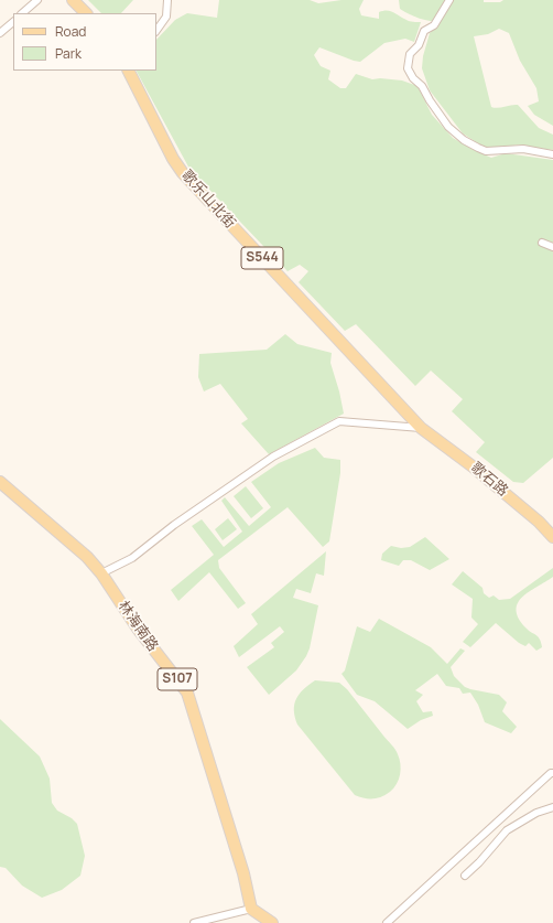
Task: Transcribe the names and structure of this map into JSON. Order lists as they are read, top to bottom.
{
  "streets": {
    "main road": [
      "歌乐山北街",
      "S544",
      "歌石路",
      "林海南路",
      "S107"
    ]
  },
  "crossings": [
    ["歌乐山北街", "歌石路"]
  ],
  "legend": ["Road", "Park"]
}
